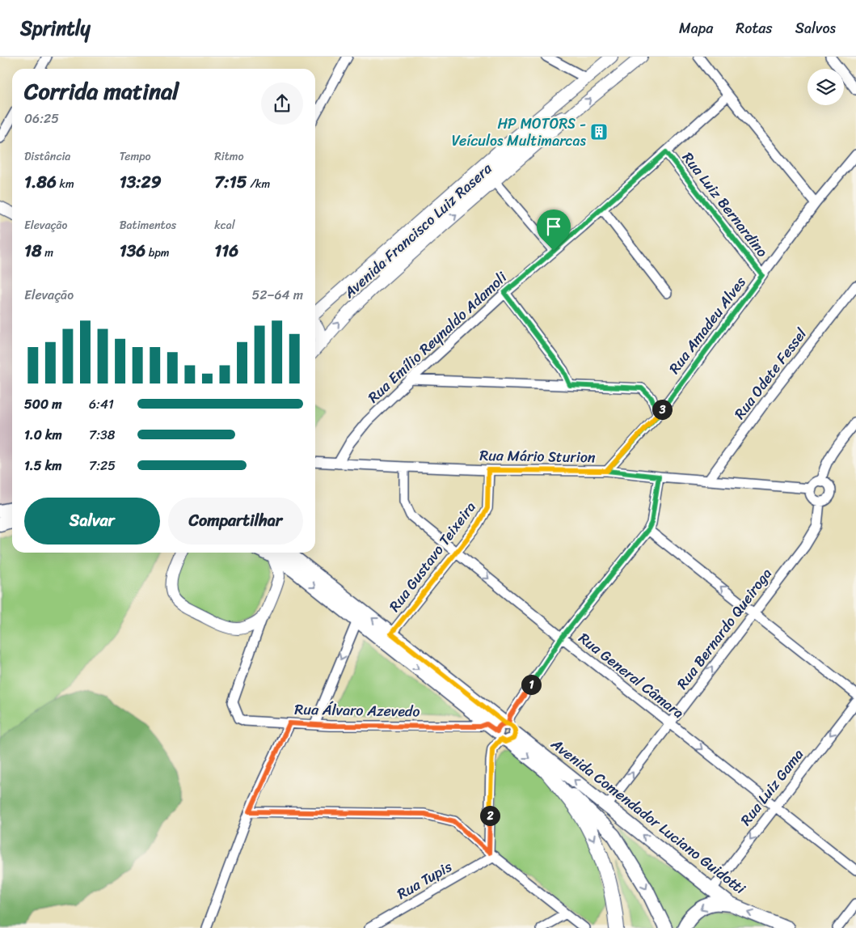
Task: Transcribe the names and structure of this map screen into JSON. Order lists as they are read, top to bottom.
{
  "streets": {
    "main road": ["Avenida Comendador Luciano Guidotti"],
    "street": [
      "Rua Luiz Bernardino",
      "Avenida Francisco Luiz Rasera",
      "Rua Amadeu Alves",
      "Rua Emílio Reynaldo Adamoli",
      "Rua Odete Fessel",
      "Rua Mário Sturion",
      "Rua Gustavo Teixeira",
      "Rua Bernardo Queiroga",
      "Rua General Câmara",
      "Rua Álvaro Azevedo",
      "Rua Luiz Gama",
      "Rua Tupis"
    ]
  },
  "crossings": [
    ["Rua Luiz Bernardino", "Rua Amadeu Alves"],
    ["Rua Luiz Bernardino", "Rua Emílio Reynaldo Adamoli"],
    ["Rua Amadeu Alves", "Rua Mário Sturion"],
    ["Rua Emílio Reynaldo Adamoli", "Rua Mário Sturion"],
    ["Rua Odete Fessel", "Rua Mário Sturion"],
    ["Rua Mário Sturion", "Rua Gustavo Teixeira"],
    ["Rua Mário Sturion", "Rua Bernardo Queiroga"],
    ["Rua Mário Sturion", "Rua General Câmara"],
    ["Rua Gustavo Teixeira", "Rua General Câmara"],
    ["Rua Gustavo Teixeira", "Avenida Comendador Luciano Guidotti"],
    ["Rua Bernardo Queiroga", "Rua General Câmara"],
    ["Rua Bernardo Queiroga", "Avenida Comendador Luciano Guidotti"],
    ["Rua General Câmara", "Rua Luiz Gama"],
    ["Rua Álvaro Azevedo", "Avenida Comendador Luciano Guidotti"],
    ["Rua Luiz Gama", "Avenida Comendador Luciano Guidotti"]
  ],
  "one_way": ["Rua Bernardo Queiroga", "Rua General Câmara", "Rua Luiz Gama"],
  "places": {
    "building": ["HP MOTORS - Veículos Multimarcas"]
  },
  "page": {
    "header": "Sprintly",
    "nav": ["Mapa", "Rotas", "Salvos"],
    "heading": ["Corrida matinal", "06:25"],
    "stats": [
      ["Distância", "1.86 km"],
      ["Tempo", "13:29"],
      ["Ritmo", "7:15 /km"],
      ["Elevação", "18 m"],
      ["Batimentos", "136 bpm"],
      ["kcal", "116"]
    ],
    "chart": ["Elevação", "52–64 m"],
    "list": [
      {
        "name": "500 m",
        "note": "6:41"
      },
      {
        "name": "1.0 km",
        "note": "7:38"
      },
      {
        "name": "1.5 km",
        "note": "7:25"
      }
    ],
    "pins": ["3", "1", "2"],
    "buttons": ["Salvar", "Compartilhar"]
  }
}
